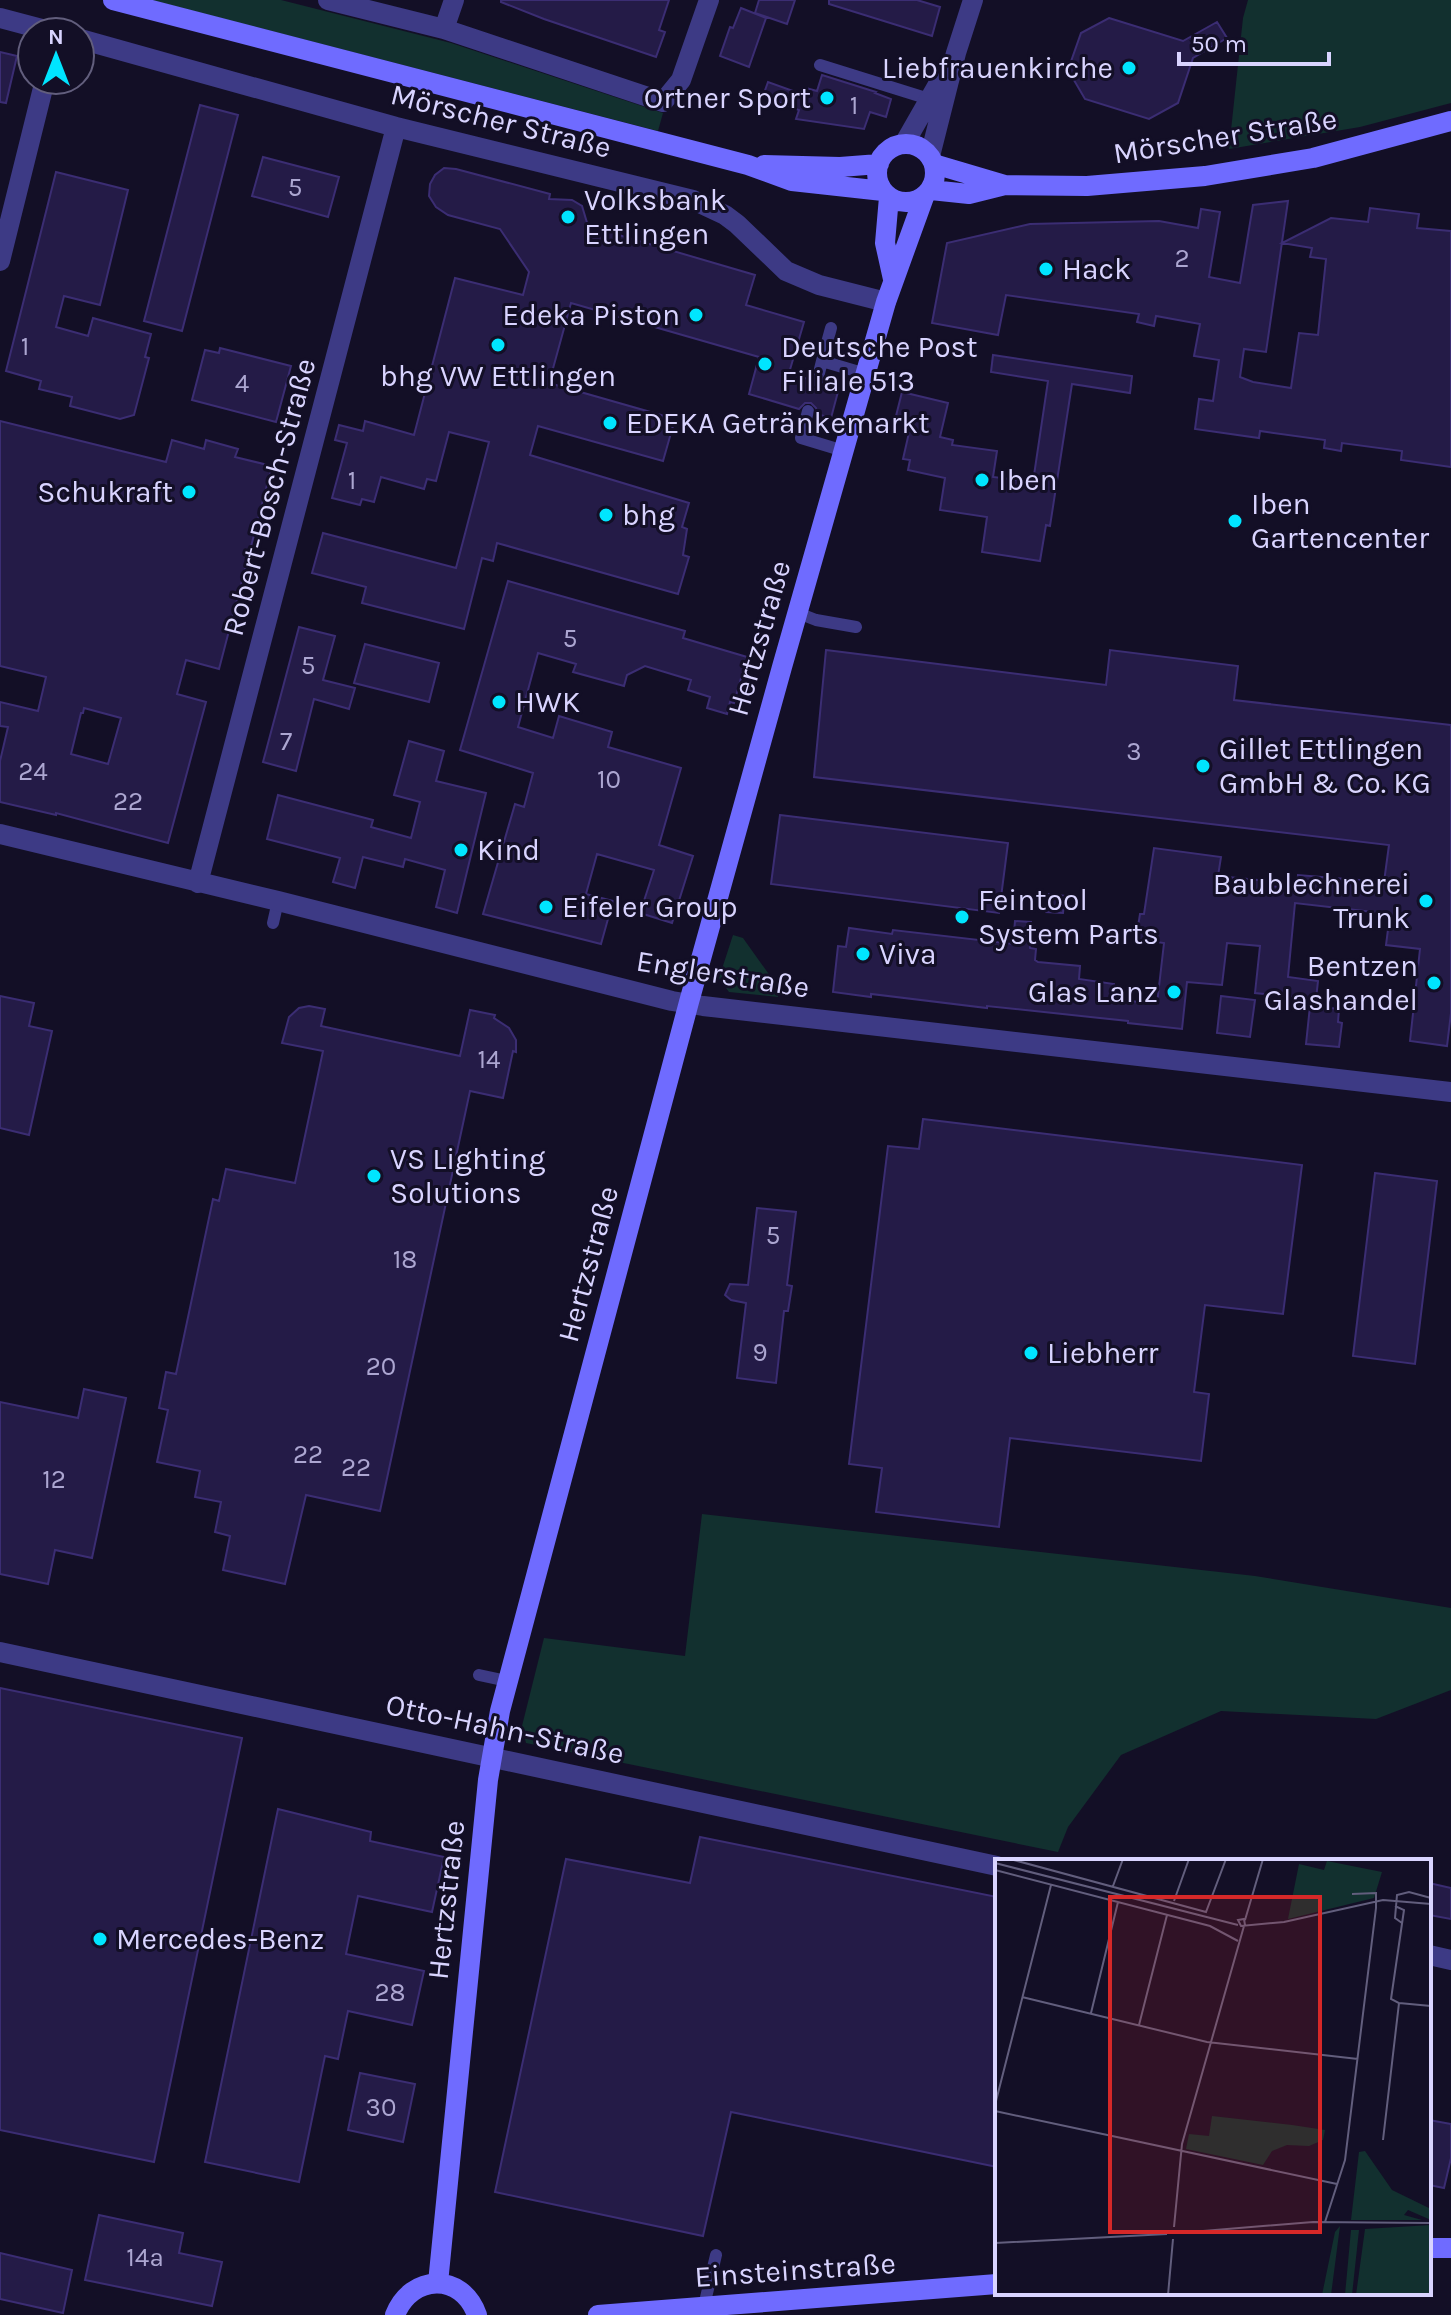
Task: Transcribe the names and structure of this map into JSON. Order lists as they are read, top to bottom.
{
  "streets": {
    "street": [
      "Mörscher Straße",
      "Robert-Bosch-Straße",
      "Hertzstraße",
      "Englerstraße",
      "Otto-Hahn-Straße",
      "Einsteinstraße"
    ]
  },
  "crossings": [
    ["Mörscher Straße", "Robert-Bosch-Straße"],
    ["Mörscher Straße", "Hertzstraße"],
    ["Robert-Bosch-Straße", "Englerstraße"],
    ["Hertzstraße", "Englerstraße"],
    ["Hertzstraße", "Otto-Hahn-Straße"]
  ],
  "places": [
    "Liebfrauenkirche",
    "Ortner Sport",
    "Volksbank Ettlingen",
    "Hack",
    "Edeka Piston",
    "bhg VW Ettlingen",
    "Deutsche Post Filiale 513",
    "EDEKA Getränkemarkt",
    "Iben",
    "Schukraft",
    "bhg",
    "Iben Gartencenter",
    "HWK",
    "Gillet Ettlingen GmbH & Co. KG",
    "Kind",
    "Baublechnerei Trunk",
    "Eifeler Group",
    "Feintool System Parts",
    "Viva",
    "Bentzen Glashandel",
    "Glas Lanz",
    "VS Lighting Solutions",
    "Liebherr",
    "Mercedes-Benz"
  ],
  "house_numbers": [
    "1",
    "5",
    "2",
    "1",
    "4",
    "1",
    "5",
    "5",
    "7",
    "3",
    "24",
    "10",
    "22",
    "14",
    "5",
    "18",
    "9",
    "20",
    "22",
    "22",
    "12",
    "28",
    "30",
    "14a"
  ],
  "scale_bar": "50 m",
  "north": "top"
}
